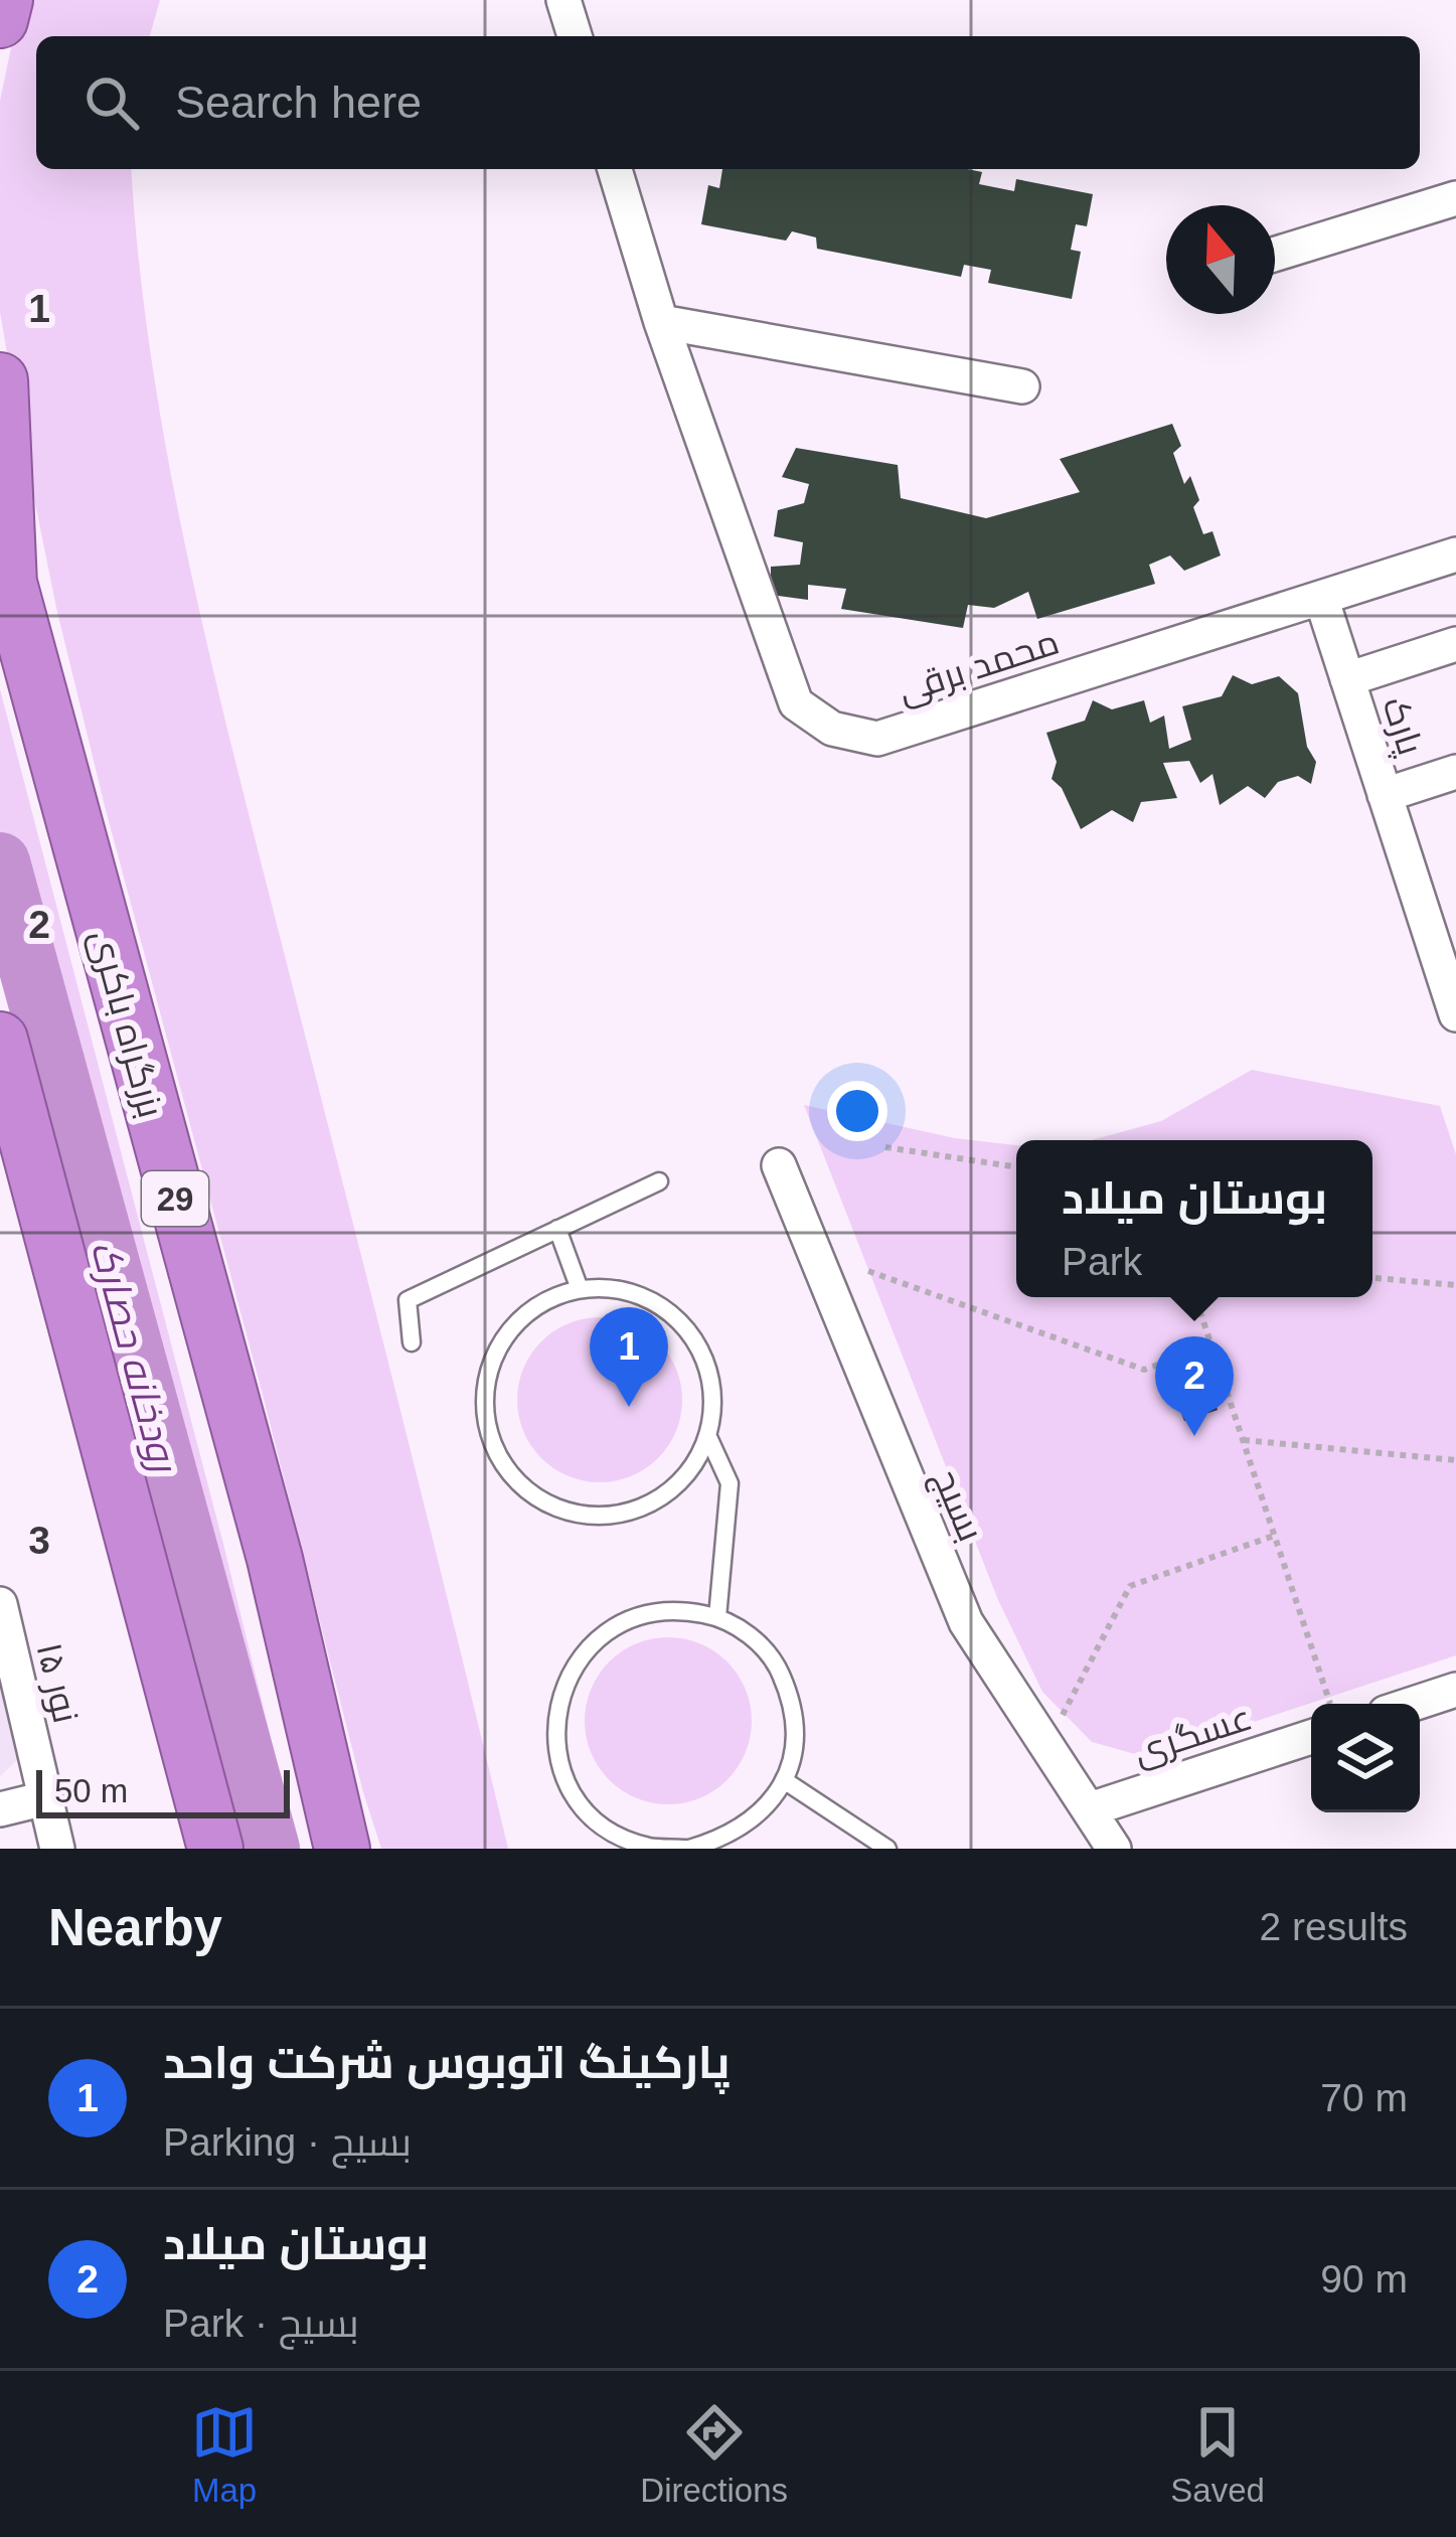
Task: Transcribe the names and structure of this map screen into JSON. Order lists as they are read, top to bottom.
{
  "streets": {
    "highway": ["بزرگراه باکری", "29"],
    "street": [
      "محمد برقی",
      "پارک",
      "بسیج",
      "نور ۱۵",
      "عسگری"
    ]
  },
  "crossings": [
    ["محمد برقی", "پارک"],
    ["بسیج", "عسگری"]
  ],
  "water": ["رودخانه حصارک"],
  "scale_bar": "50 m",
  "north": "top",
  "page": {
    "search": "Search here",
    "popup": ["بوستان میلاد", "Park"],
    "pins": ["1", "2"],
    "scale": "50 m",
    "heading": ["Nearby", "2 results"],
    "list": [
      {
        "mark": "1",
        "name": "پارکینگ اتوبوس شرکت واحد",
        "note": "Parking · بسیج",
        "value": "70 m"
      },
      {
        "mark": "2",
        "name": "بوستان میلاد",
        "note": "Park · بسیج",
        "value": "90 m"
      }
    ],
    "nav": ["Map", "Directions", "Saved"]
  },
  "grid": {
    "rows": ["1", "2", "3"]
  }
}
